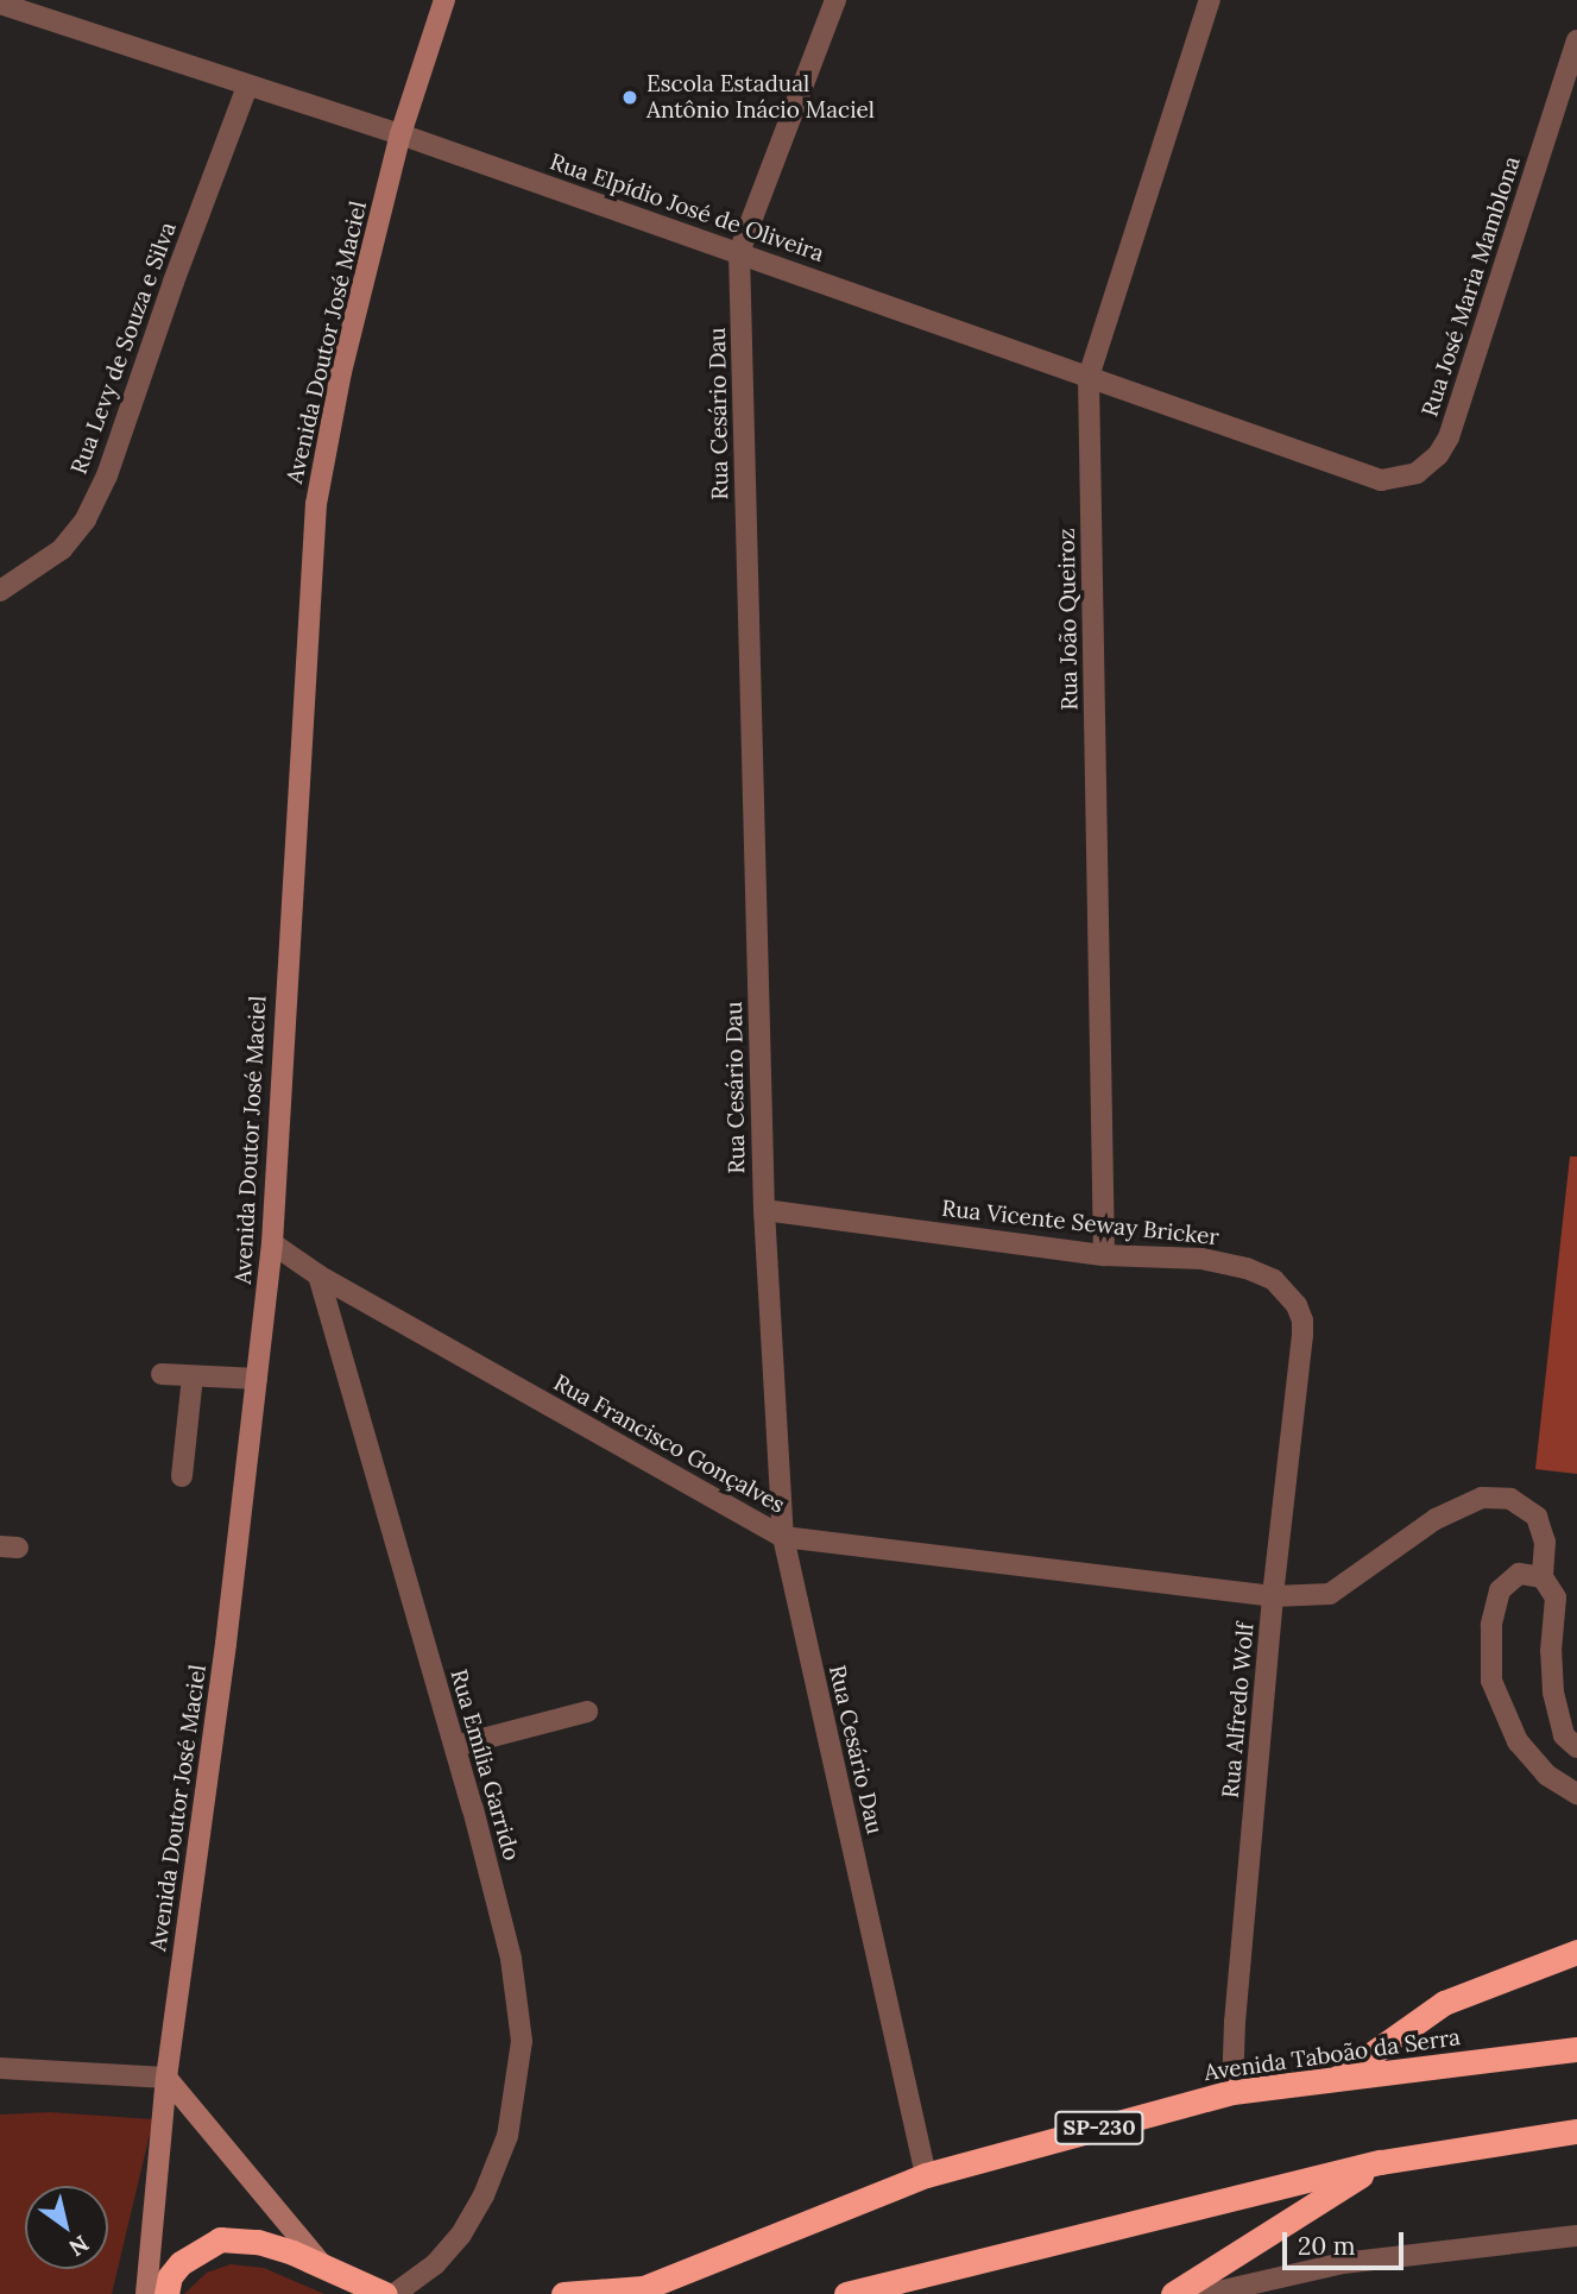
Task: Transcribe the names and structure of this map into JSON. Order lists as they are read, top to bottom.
{
  "streets": {
    "highway": ["Avenida Taboão da Serra", "SP-230"],
    "street": [
      "Rua Elpídio José de Oliveira",
      "Rua José Maria Mamblona",
      "Avenida Doutor José Maciel",
      "Rua Levy de Souza e Silva",
      "Rua Cesário Dau",
      "Rua João Queiroz",
      "Rua Vicente Seway Bricker",
      "Rua Francisco Gonçalves",
      "Rua Alfredo Wolf",
      "Rua Emília Garrido"
    ]
  },
  "crossings": [
    ["Rua Elpídio José de Oliveira", "Rua José Maria Mamblona"],
    ["Rua Elpídio José de Oliveira", "Avenida Doutor José Maciel"],
    ["Rua Elpídio José de Oliveira", "Rua Levy de Souza e Silva"],
    ["Rua Elpídio José de Oliveira", "Rua Cesário Dau"],
    ["Rua Elpídio José de Oliveira", "Rua João Queiroz"],
    ["Rua Cesário Dau", "Rua Vicente Seway Bricker"],
    ["Rua Cesário Dau", "Rua Francisco Gonçalves"],
    ["Rua Cesário Dau", "Avenida Taboão da Serra"],
    ["Rua João Queiroz", "Rua Vicente Seway Bricker"],
    ["Rua Vicente Seway Bricker", "Rua Alfredo Wolf"],
    ["Rua Francisco Gonçalves", "Rua Alfredo Wolf"],
    ["Rua Francisco Gonçalves", "Rua Emília Garrido"],
    ["Rua Alfredo Wolf", "Avenida Taboão da Serra"]
  ],
  "places": ["Escola Estadual Antônio Inácio Maciel"],
  "scale_bar": "20 m",
  "north": "bottom right"
}
